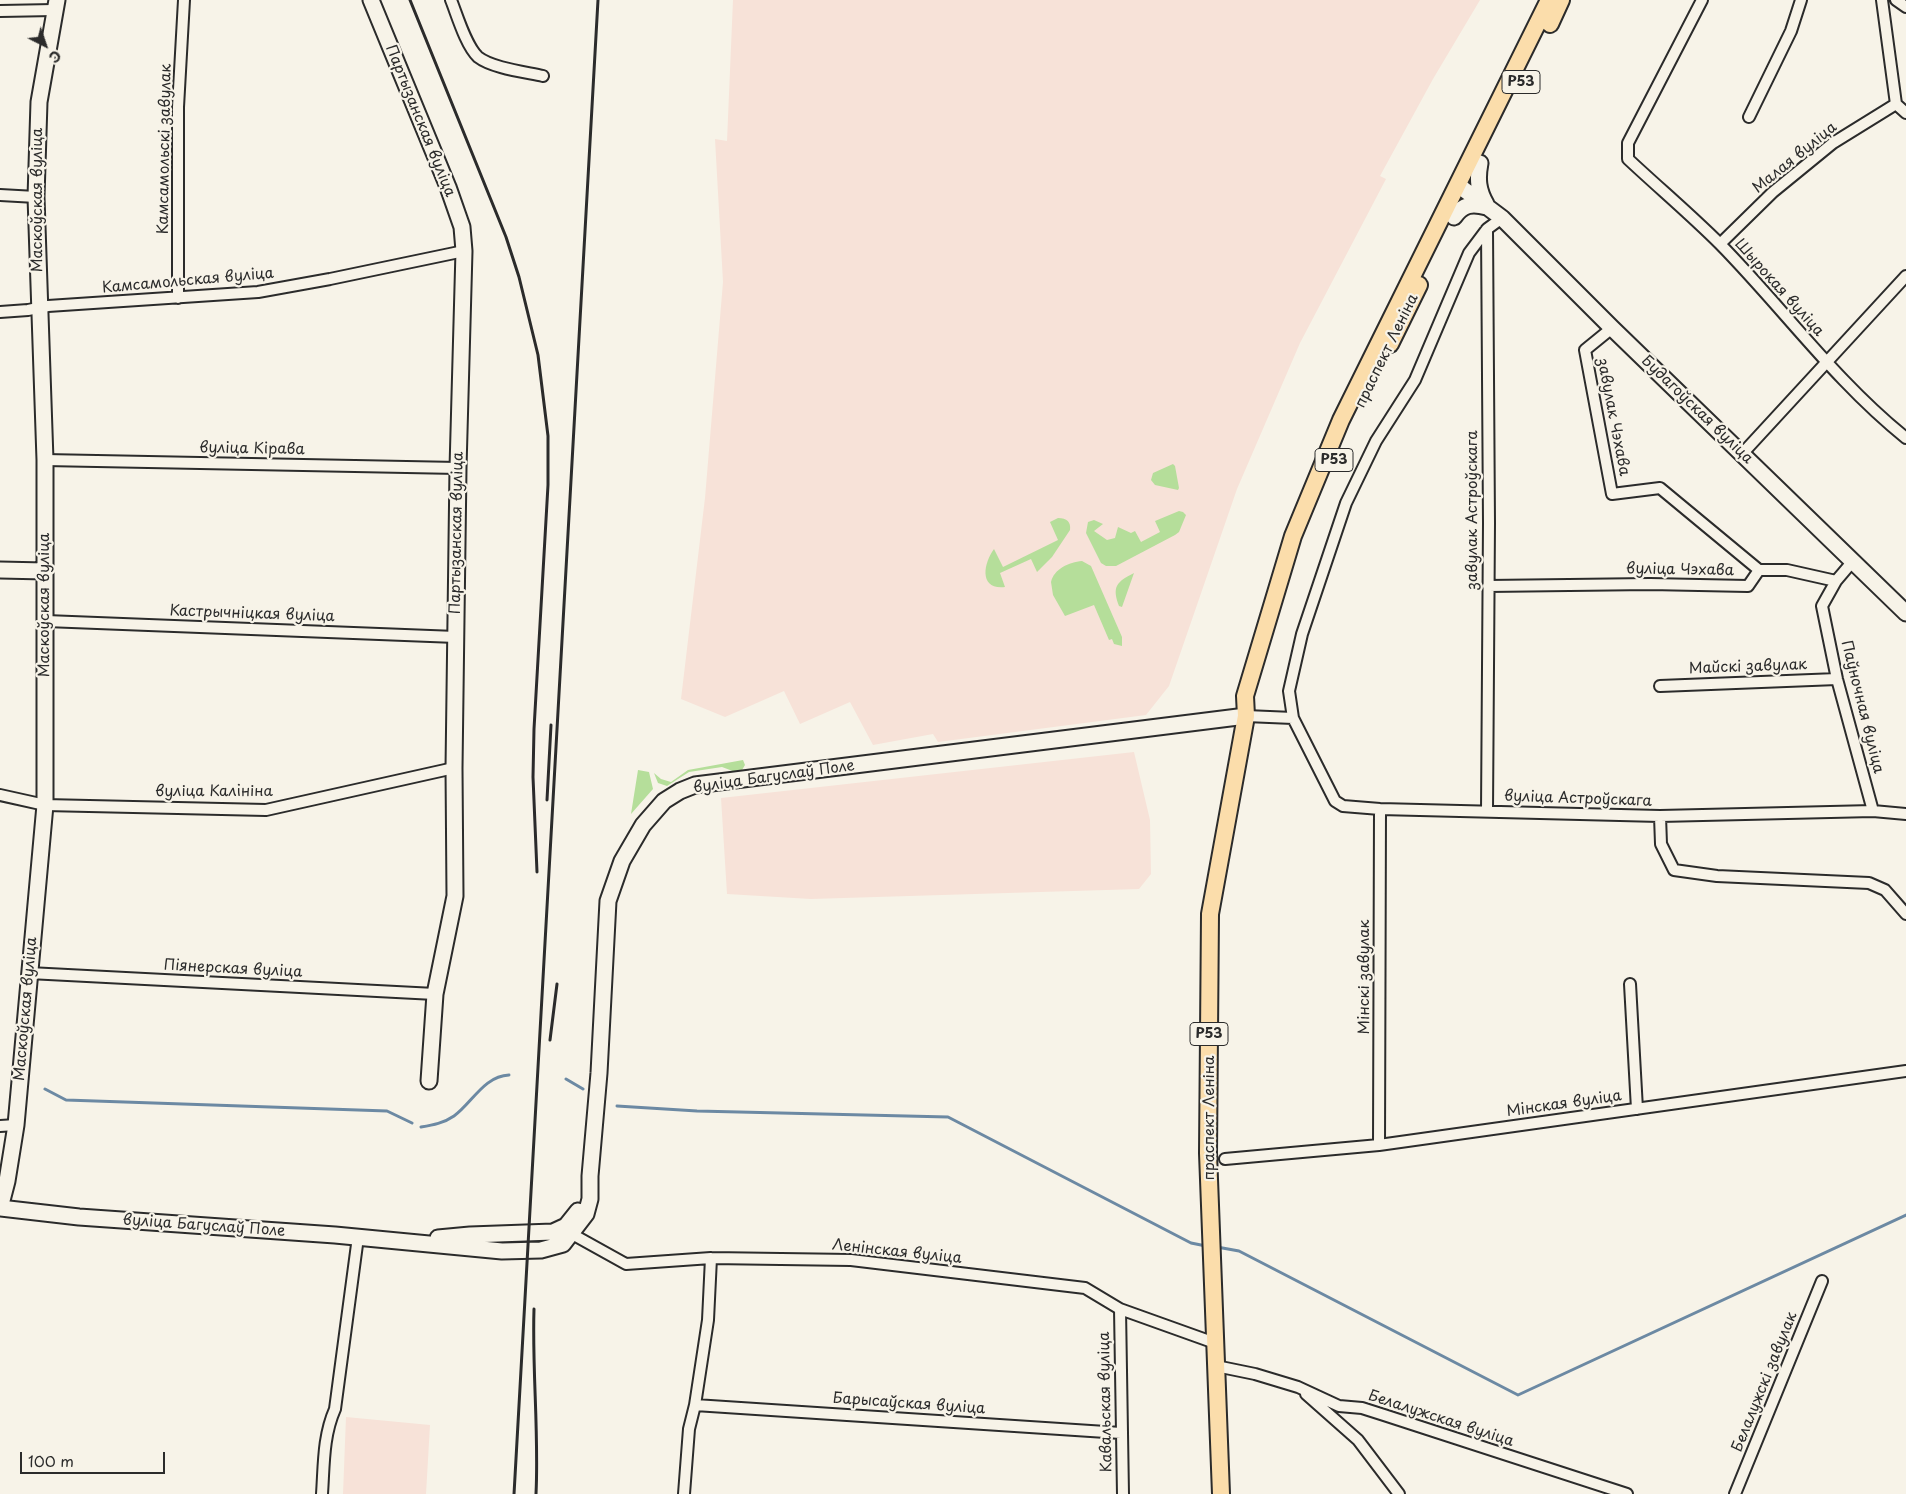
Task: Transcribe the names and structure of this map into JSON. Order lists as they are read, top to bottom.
{
  "streets": {
    "main road": [
      "Р53",
      "Партызанская вуліца",
      "Маскоўская вуліца",
      "праспект Леніна",
      "Будагоўская вуліца",
      "вуліца Багуслаў Поле"
    ],
    "street": [
      "Камсамольскі завулак",
      "Малая вуліца",
      "Камсамольская вуліца",
      "Шырокая вуліца",
      "завулак Чэхава",
      "вуліца Кірава",
      "завулак Астроўскага",
      "вуліца Чэхава",
      "Кастрычніцкая вуліца",
      "Майскі завулак",
      "Паўночная вуліца",
      "вуліца Калініна",
      "вуліца Астроўскага",
      "Піянерская вуліца",
      "Мінскі завулак",
      "Мінская вуліца",
      "Ленінская вуліца",
      "Белалужскі завулак",
      "Кавальская вуліца",
      "Барысаўская вуліца",
      "Белалужская вуліца"
    ]
  },
  "crossings": [
    ["Партызанская вуліца", "Камсамольская вуліца"],
    ["Партызанская вуліца", "вуліца Кірава"],
    ["Партызанская вуліца", "Кастрычніцкая вуліца"],
    ["Партызанская вуліца", "вуліца Калініна"],
    ["Партызанская вуліца", "Піянерская вуліца"],
    ["Камсамольскі завулак", "Камсамольская вуліца"],
    ["Малая вуліца", "Шырокая вуліца"],
    ["Маскоўская вуліца", "Камсамольская вуліца"],
    ["Маскоўская вуліца", "вуліца Кірава"],
    ["Маскоўская вуліца", "Кастрычніцкая вуліца"],
    ["Маскоўская вуліца", "вуліца Багуслаў Поле"],
    ["Маскоўская вуліца", "вуліца Калініна"],
    ["Маскоўская вуліца", "Піянерская вуліца"],
    ["праспект Леніна", "Будагоўская вуліца"],
    ["праспект Леніна", "вуліца Багуслаў Поле"],
    ["праспект Леніна", "Ленінская вуліца"],
    ["праспект Леніна", "Белалужская вуліца"],
    ["Будагоўская вуліца", "завулак Чэхава"],
    ["завулак Чэхава", "вуліца Чэхава"],
    ["завулак Астроўскага", "вуліца Чэхава"],
    ["завулак Астроўскага", "вуліца Астроўскага"],
    ["Майскі завулак", "Паўночная вуліца"],
    ["вуліца Багуслаў Поле", "Ленінская вуліца"],
    ["вуліца Астроўскага", "Мінскі завулак"],
    ["Мінскі завулак", "Мінская вуліца"],
    ["Ленінская вуліца", "Кавальская вуліца"],
    ["Кавальская вуліца", "Барысаўская вуліца"]
  ],
  "scale_bar": "100 m",
  "north": "bottom right"
}
